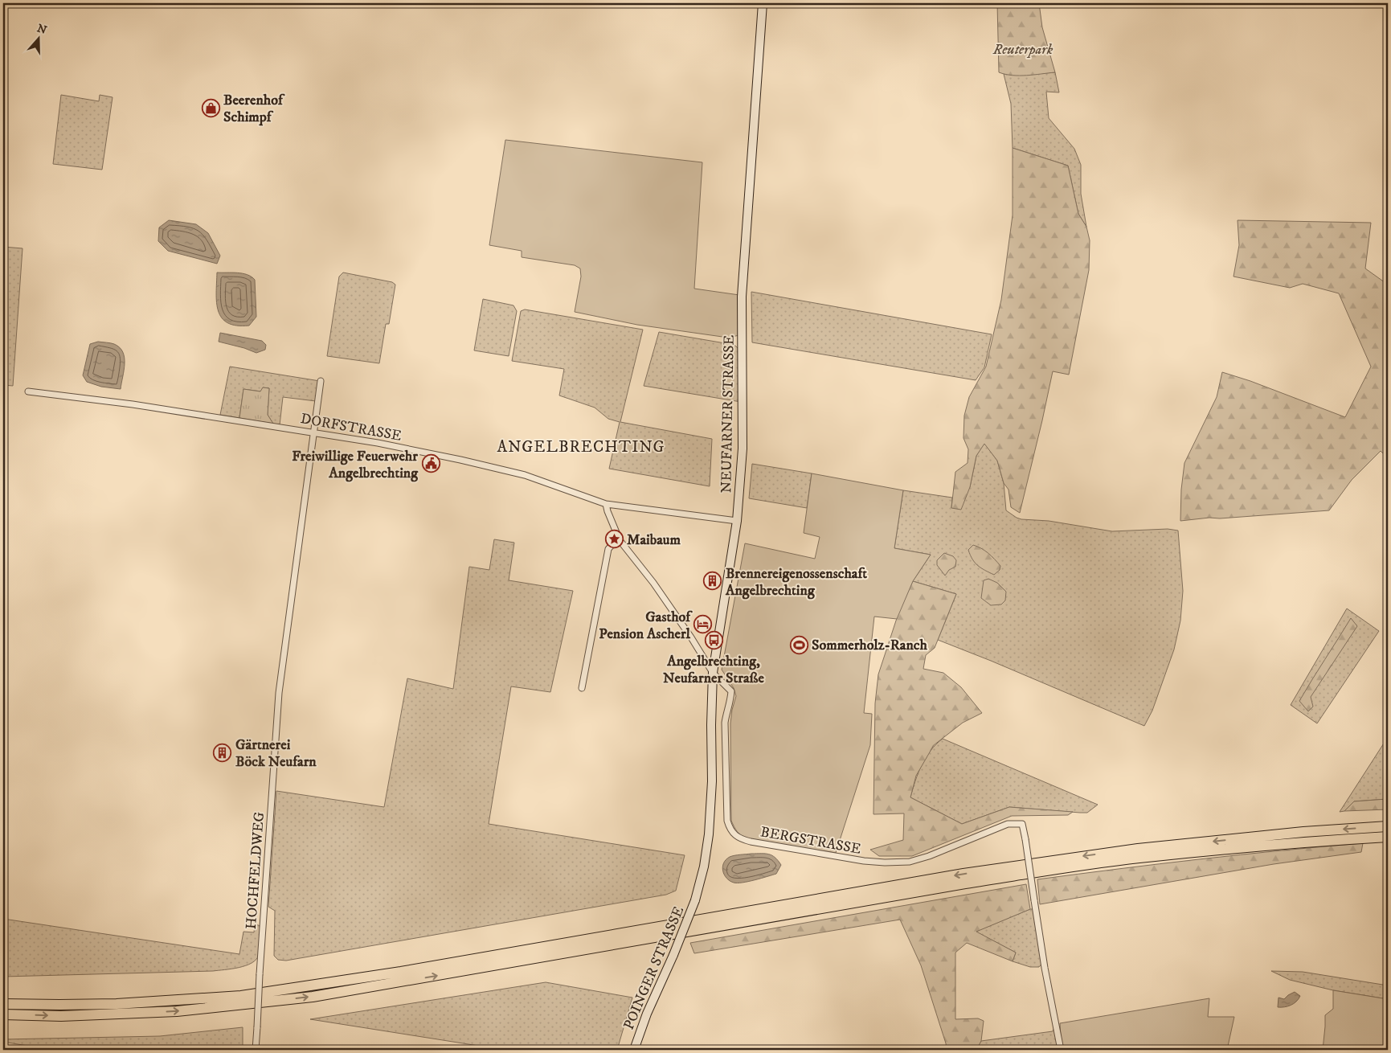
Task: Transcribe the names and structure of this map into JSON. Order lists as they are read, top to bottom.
{
  "streets": {
    "street": [
      "NEUFARNER STRASSE",
      "DORFSTRASSE",
      "BERGSTRASSE",
      "HOCHFELDWEG",
      "POINGER STRASSE"
    ]
  },
  "crossings": [
    ["NEUFARNER STRASSE", "DORFSTRASSE"],
    ["NEUFARNER STRASSE", "BERGSTRASSE"],
    ["NEUFARNER STRASSE", "POINGER STRASSE"],
    ["DORFSTRASSE", "BERGSTRASSE"],
    ["DORFSTRASSE", "HOCHFELDWEG"]
  ],
  "districts": ["ANGELBRECHTING"],
  "parks": ["Reuterpark"],
  "places": {
    "shop": ["Beerenhof Schimpf"],
    "public building": ["Freiwillige Feuerwehr Angelbrechting"],
    "place": ["Maibaum"],
    "building": ["Brennereigenossenschaft Angelbrechting", "Gärtnerei Böck Neufarn"],
    "hotel": ["Gasthof Pension Ascherl"],
    "bus stop": ["Angelbrechting, Neufarner Straße"],
    "sports": ["Sommerholz-Ranch"]
  },
  "north": "top"
}
